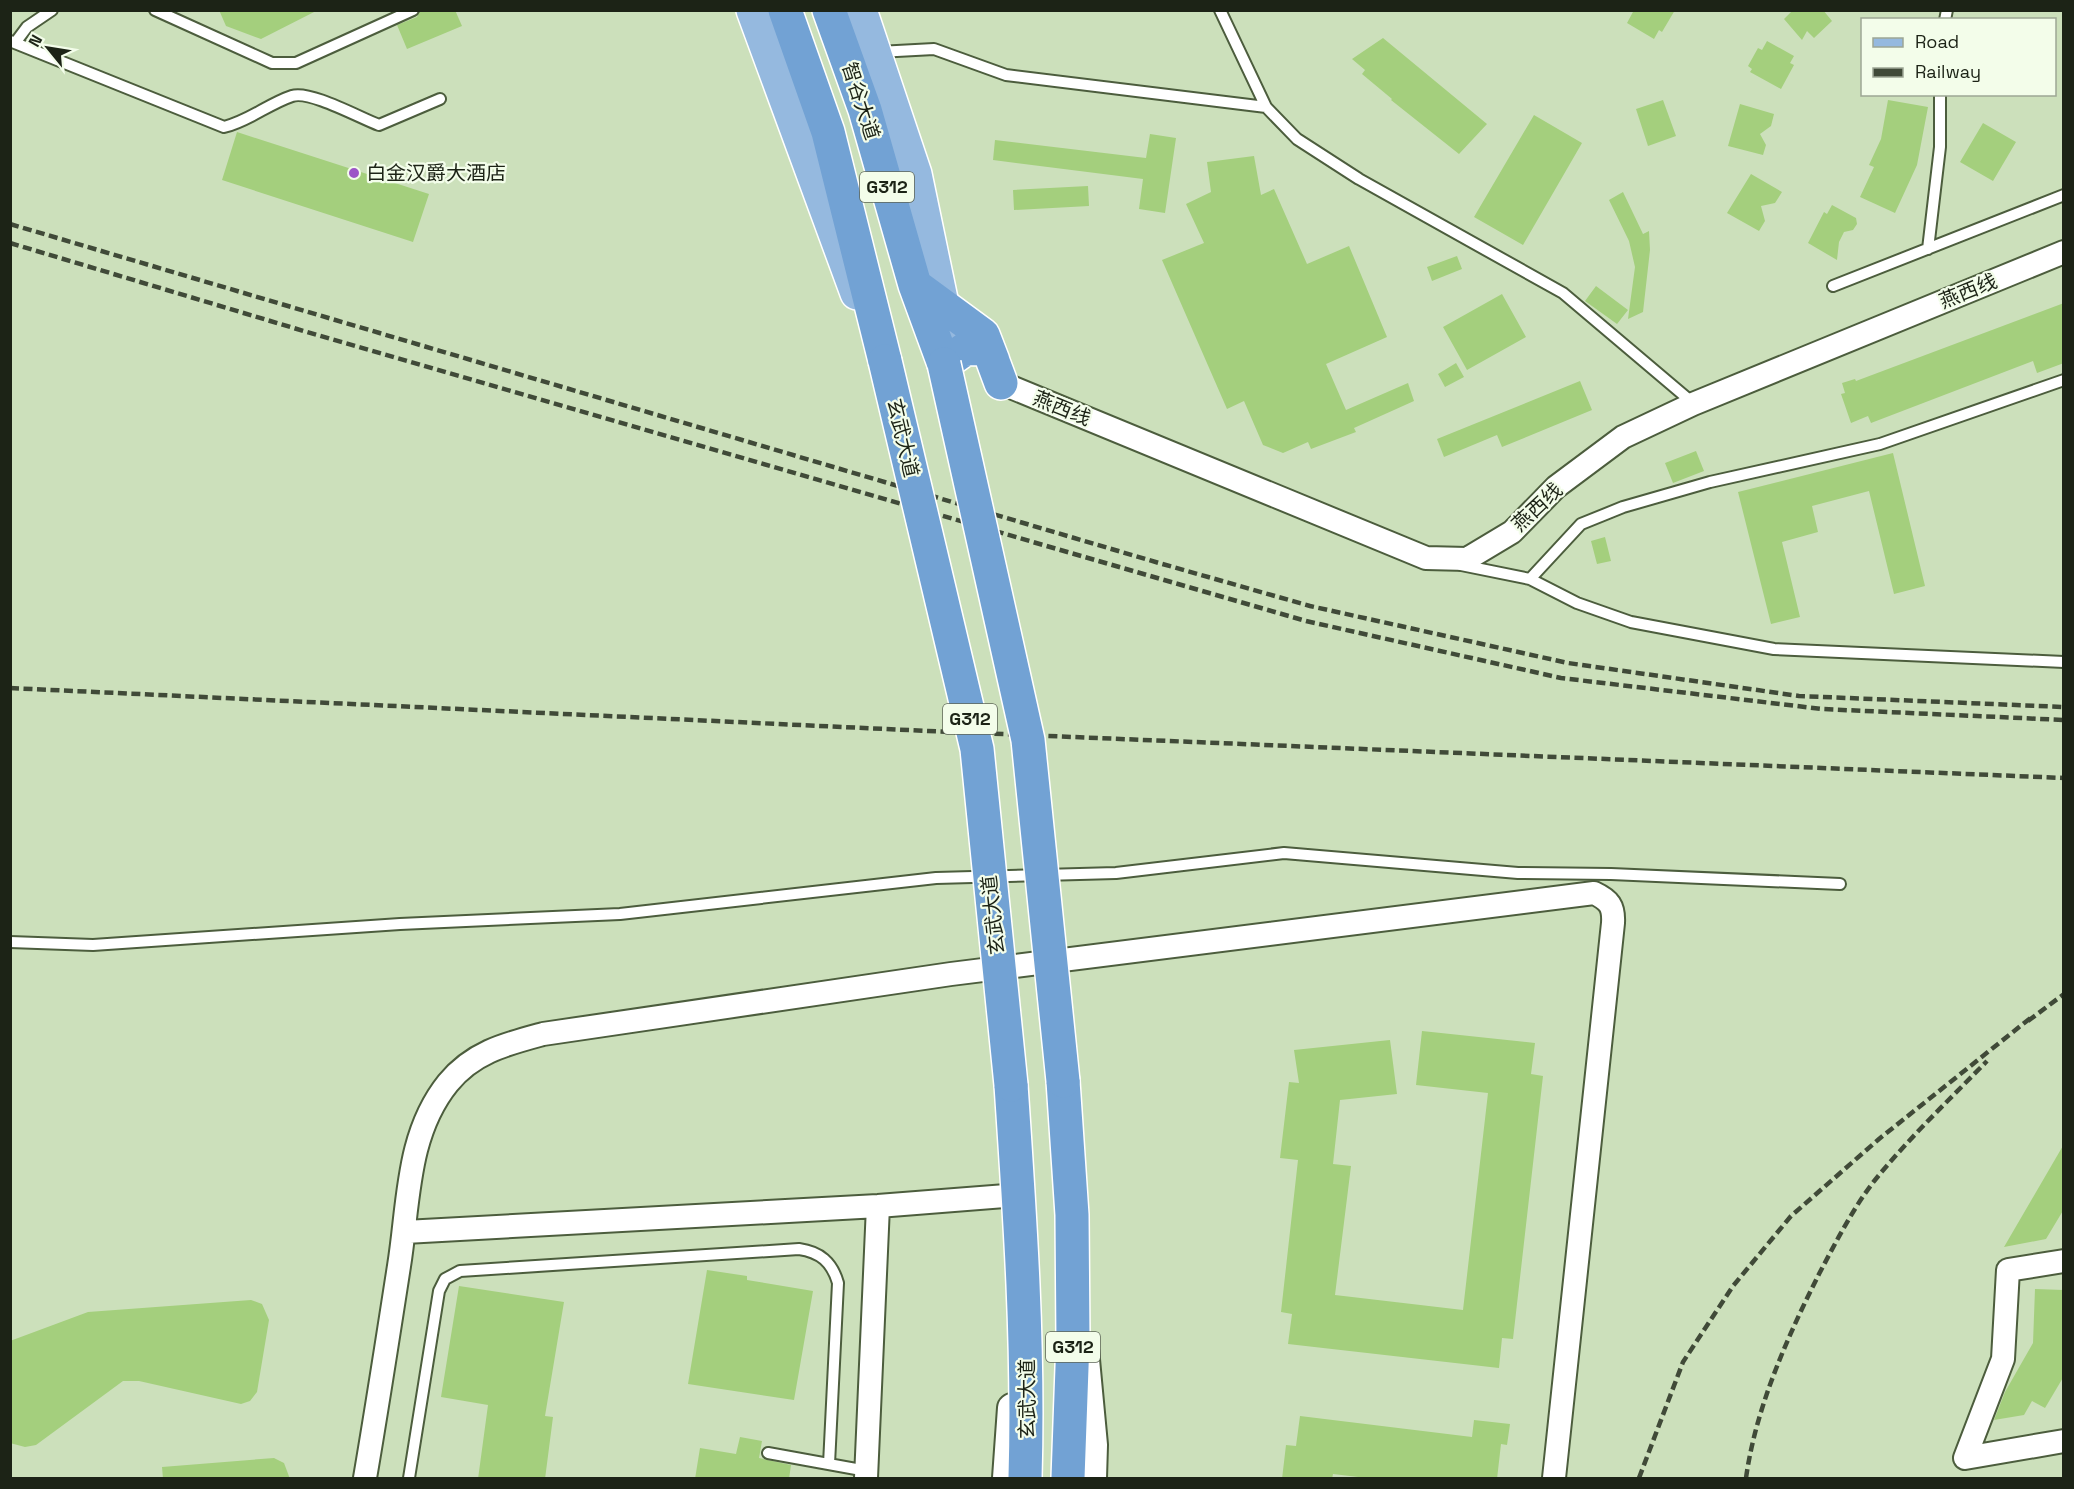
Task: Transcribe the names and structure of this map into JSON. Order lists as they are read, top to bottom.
{
  "streets": {
    "highway": ["智谷大道", "G312", "玄武大道"],
    "street": ["燕西线"]
  },
  "crossings": [
    ["智谷大道", "G312"],
    ["智谷大道", "玄武大道"]
  ],
  "places": ["白金汉爵大酒店"],
  "legend": ["Road", "Railway"],
  "north": "top left"
}
